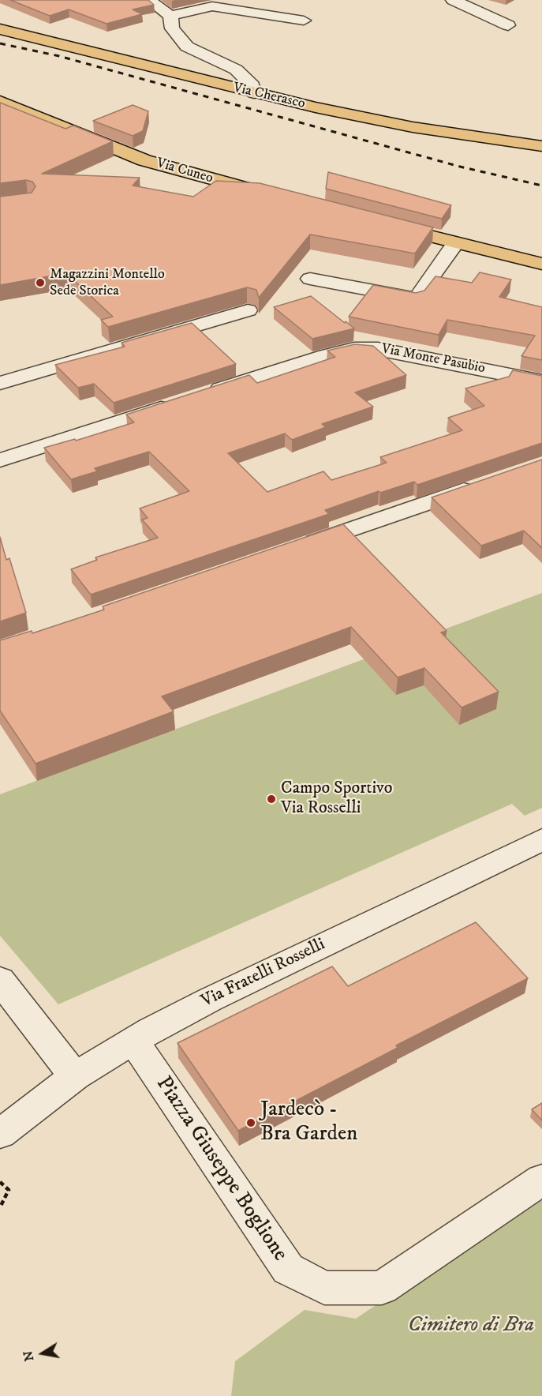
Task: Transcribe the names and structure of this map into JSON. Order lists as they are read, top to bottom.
{
  "streets": {
    "main road": ["Via Cherasco", "Via Cuneo"],
    "street": ["Via Monte Pasubio", "Via Fratelli Rosselli", "Piazza Giuseppe Boglione"]
  },
  "crossings": [
    ["Via Fratelli Rosselli", "Piazza Giuseppe Boglione"]
  ],
  "parks": ["Cimitero di Bra"],
  "places": ["Magazzini Montello Sede Storica", "Campo Sportivo Via Rosselli", "Jardecò - Bra Garden"],
  "north": "left"
}
